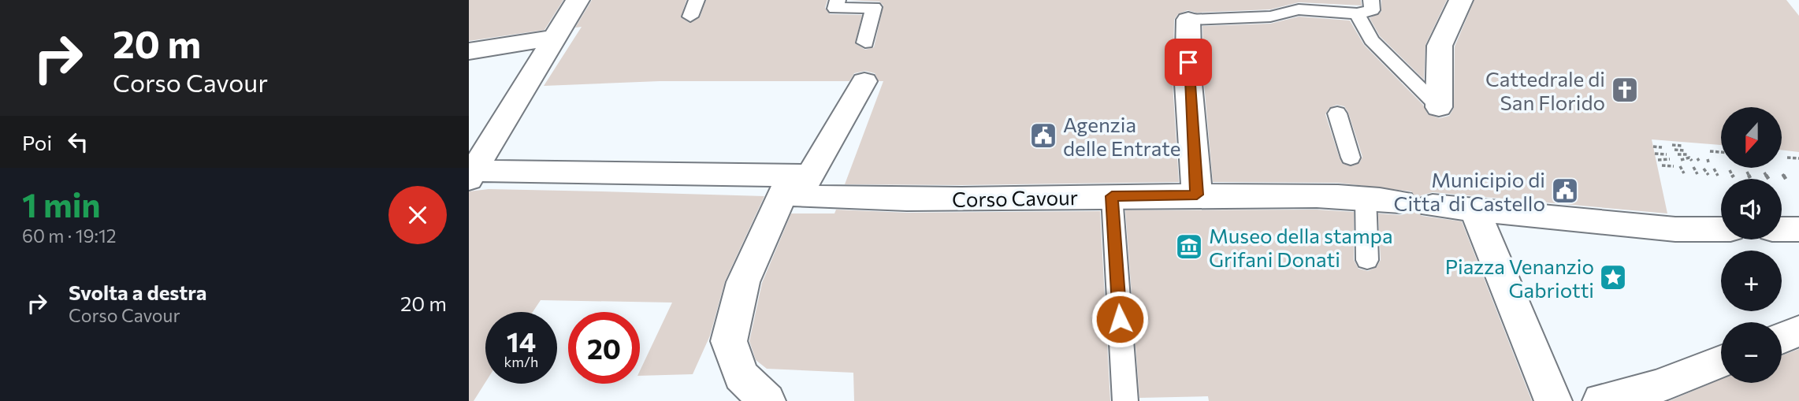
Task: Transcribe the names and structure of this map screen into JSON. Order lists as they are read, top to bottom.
{
  "streets": {
    "street": ["Corso Cavour"]
  },
  "places": {
    "church": ["Cattedrale di San Florido"],
    "public building": ["Agenzia delle Entrate", "Municipio di Citta' di Castello"],
    "museum": ["Museo della stampa Grifani Donati"],
    "place": ["Piazza Venanzio Gabriotti"]
  },
  "north": "bottom",
  "page": {
    "turn": ["20 m", "Corso Cavour"],
    "map_buttons": ["+", "−"],
    "then": "Poi",
    "heading": ["1 min", "60 m · 19:12"],
    "list": [
      {
        "name": "Svolta a destra",
        "note": "Corso Cavour",
        "value": "20 m"
      }
    ],
    "speed": "14 km/h",
    "limit": "20"
  }
}
